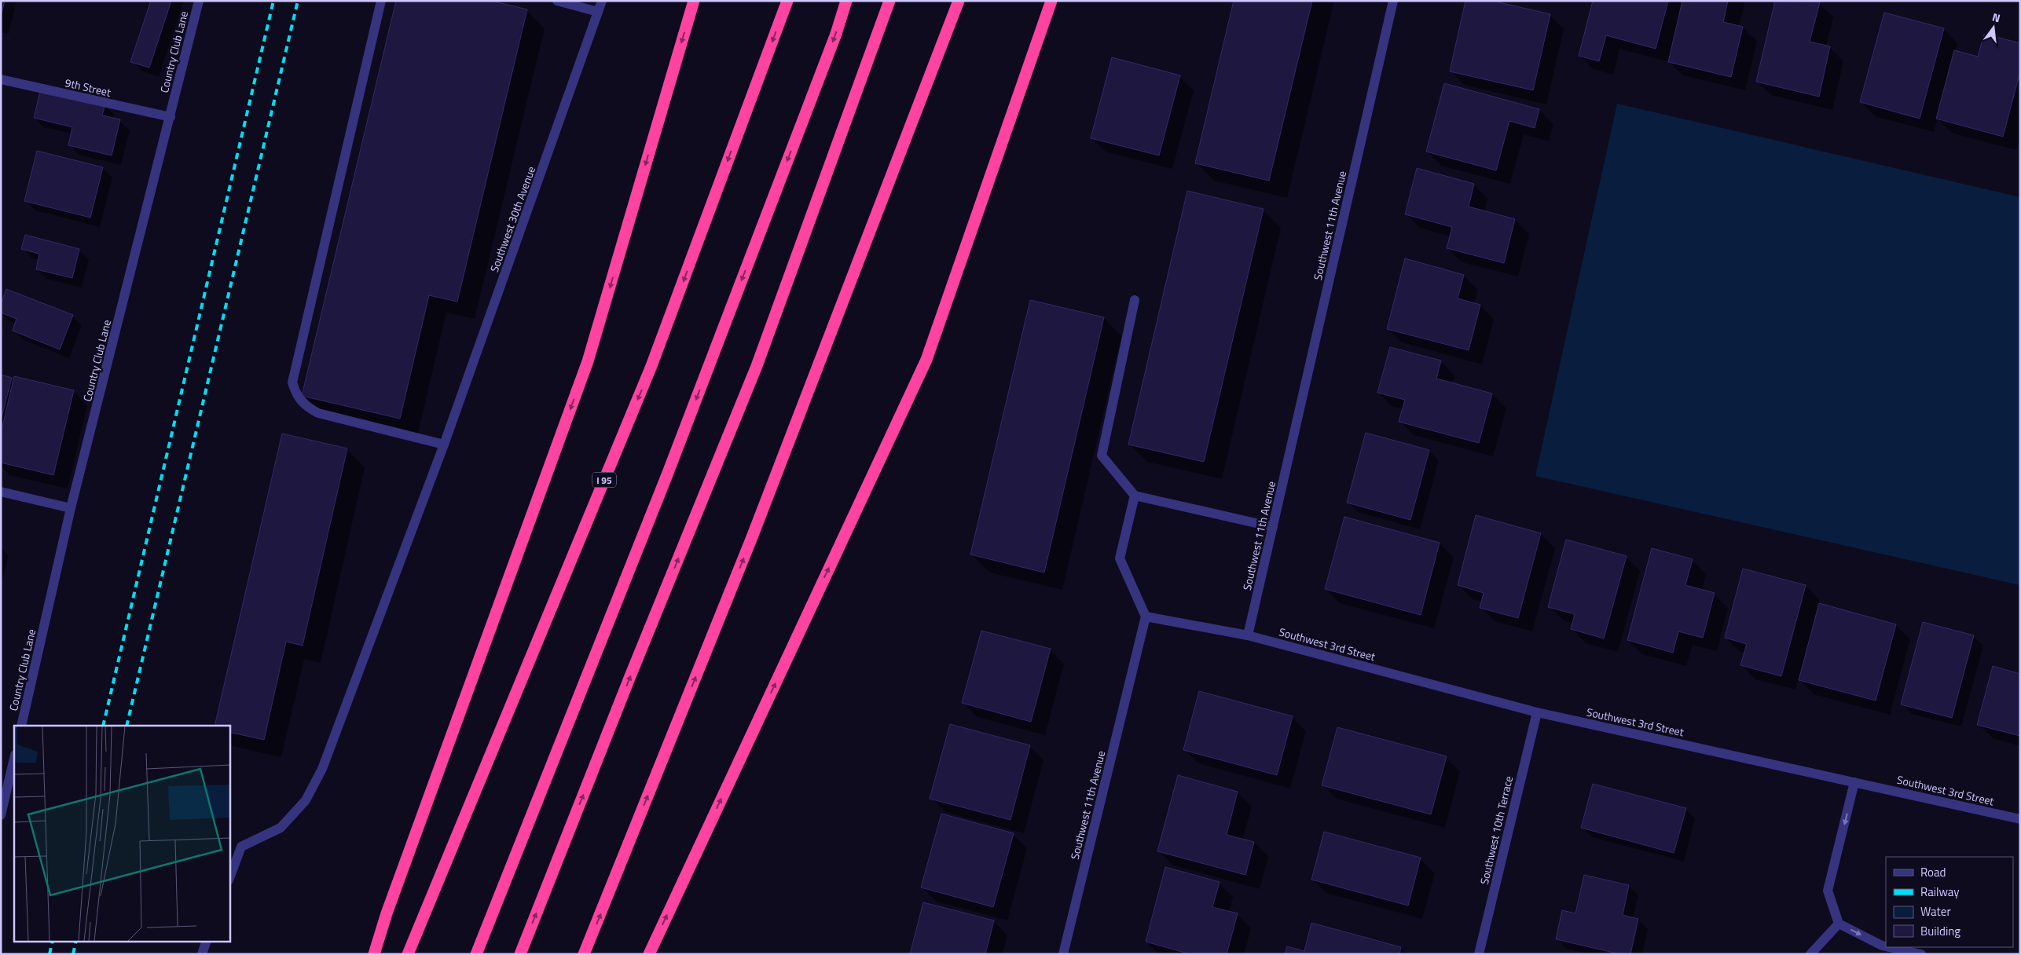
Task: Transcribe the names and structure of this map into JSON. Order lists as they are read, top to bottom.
{
  "streets": {
    "highway": ["I 95"],
    "street": [
      "Country Club Lane",
      "9th Street",
      "Southwest 30th Avenue",
      "Southwest 11th Avenue",
      "Southwest 3rd Street",
      "Southwest 10th Terrace"
    ]
  },
  "crossings": [
    ["Country Club Lane", "9th Street"],
    ["Southwest 11th Avenue", "Southwest 3rd Street"],
    ["Southwest 3rd Street", "Southwest 10th Terrace"]
  ],
  "legend": [
    "Road",
    "Railway",
    "Water",
    "Building"
  ],
  "north": "top"
}
